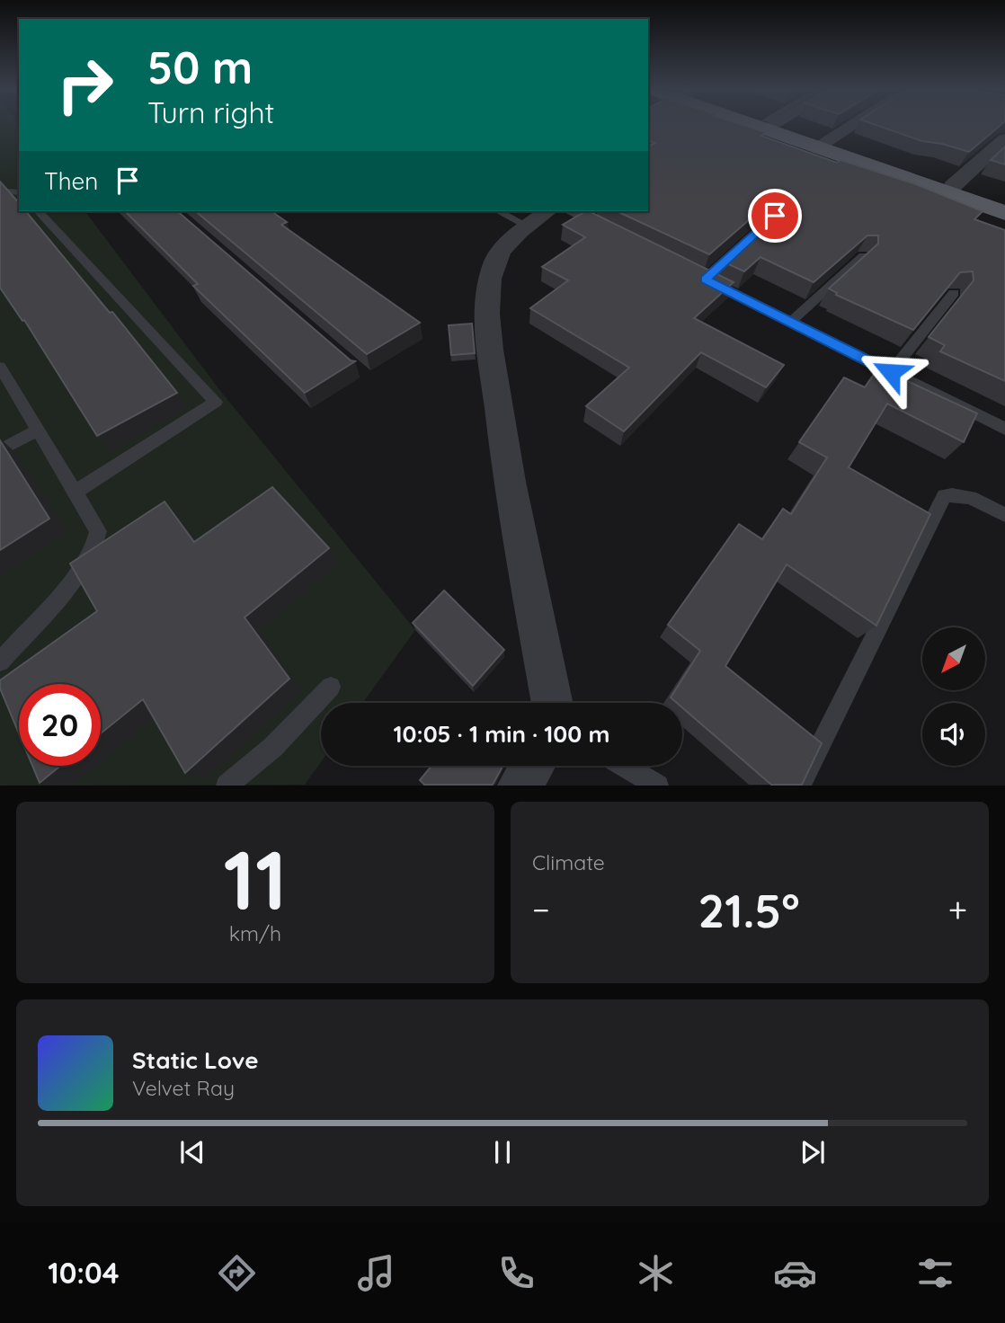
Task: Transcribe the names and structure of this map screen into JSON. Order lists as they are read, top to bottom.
{
  "north": "bottom left",
  "page": {
    "turn": ["50 m", "Turn right"],
    "then": "Then",
    "limit": "20",
    "trip": "10:05 · 1 min · 100 m",
    "tile": [
      ["11", "km/h"],
      "Climate"
    ],
    "heat": ["−", "21.5°", "+"],
    "song": ["Static Love", "Velvet Ray"],
    "tabs": "10:04"
  }
}
